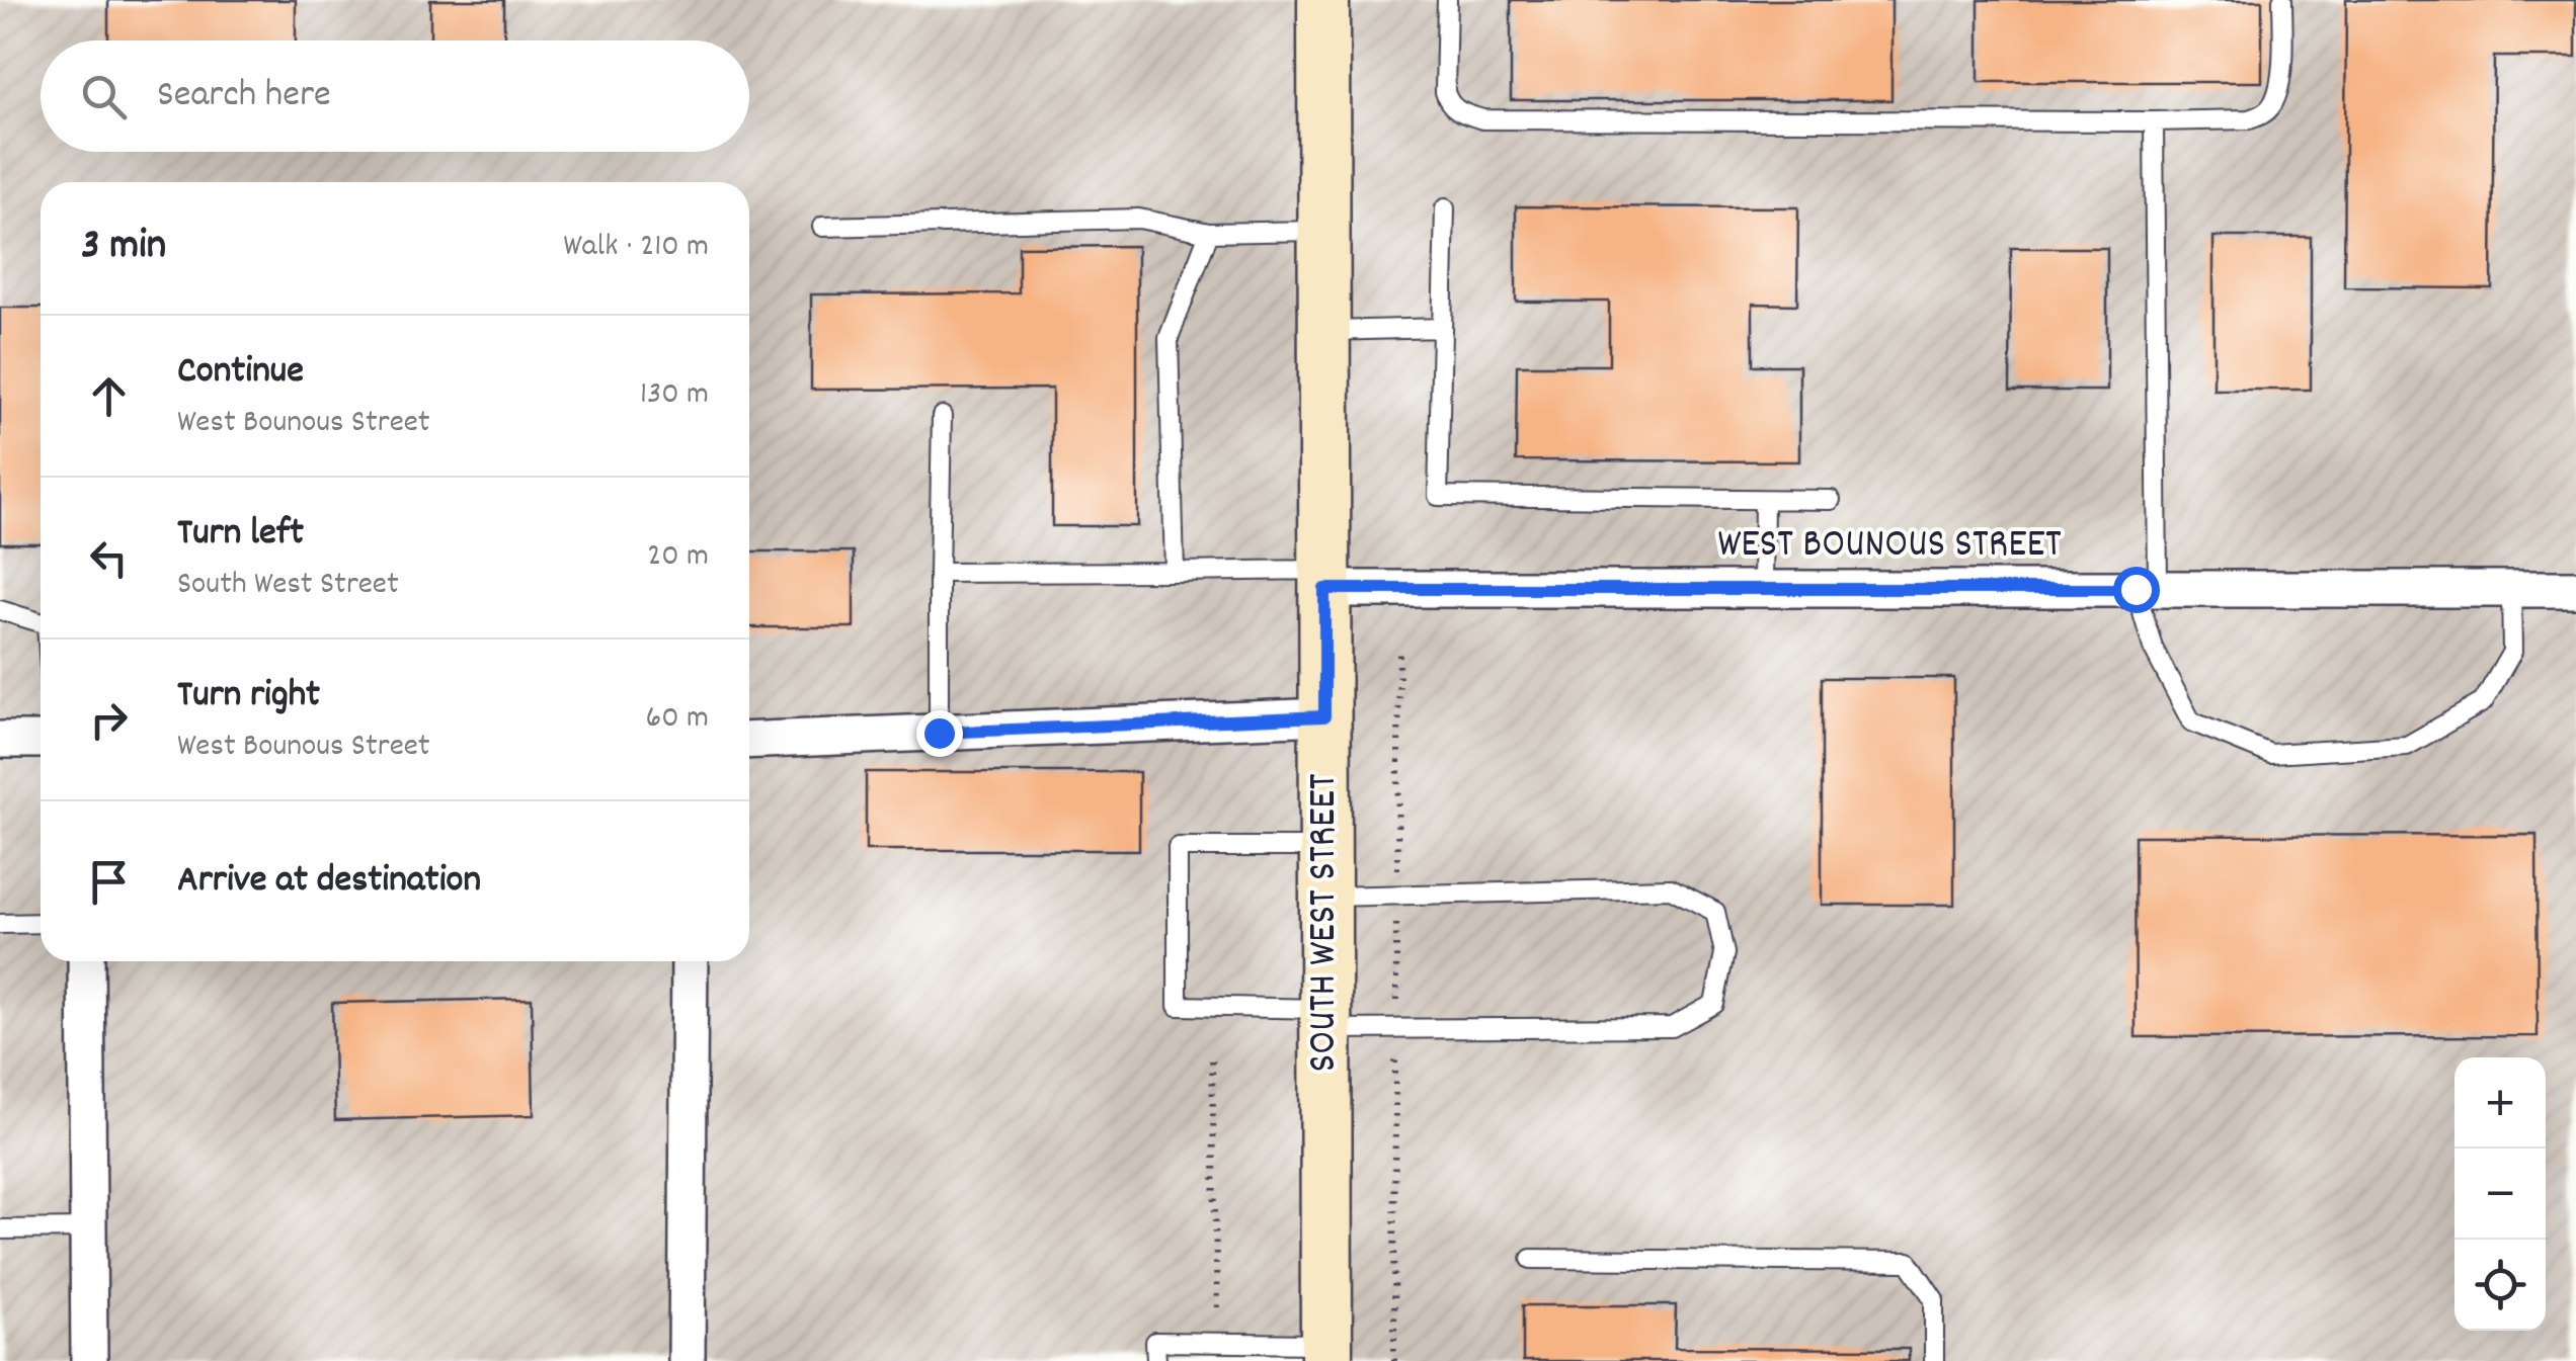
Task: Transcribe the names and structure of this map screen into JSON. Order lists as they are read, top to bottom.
{
  "streets": {
    "main road": ["SOUTH WEST STREET"],
    "street": ["WEST BOUNOUS STREET"]
  },
  "crossings": [
    ["WEST BOUNOUS STREET", "SOUTH WEST STREET"]
  ],
  "page": {
    "search": "Search here",
    "heading": ["3 min", "Walk · 210 m"],
    "list": [
      ["Continue", "West Bounous Street", "130 m"],
      ["Turn left", "South West Street", "20 m"],
      ["Turn right", "West Bounous Street", "60 m"],
      "Arrive at destination"
    ],
    "map_buttons": ["+", "−"]
  }
}
